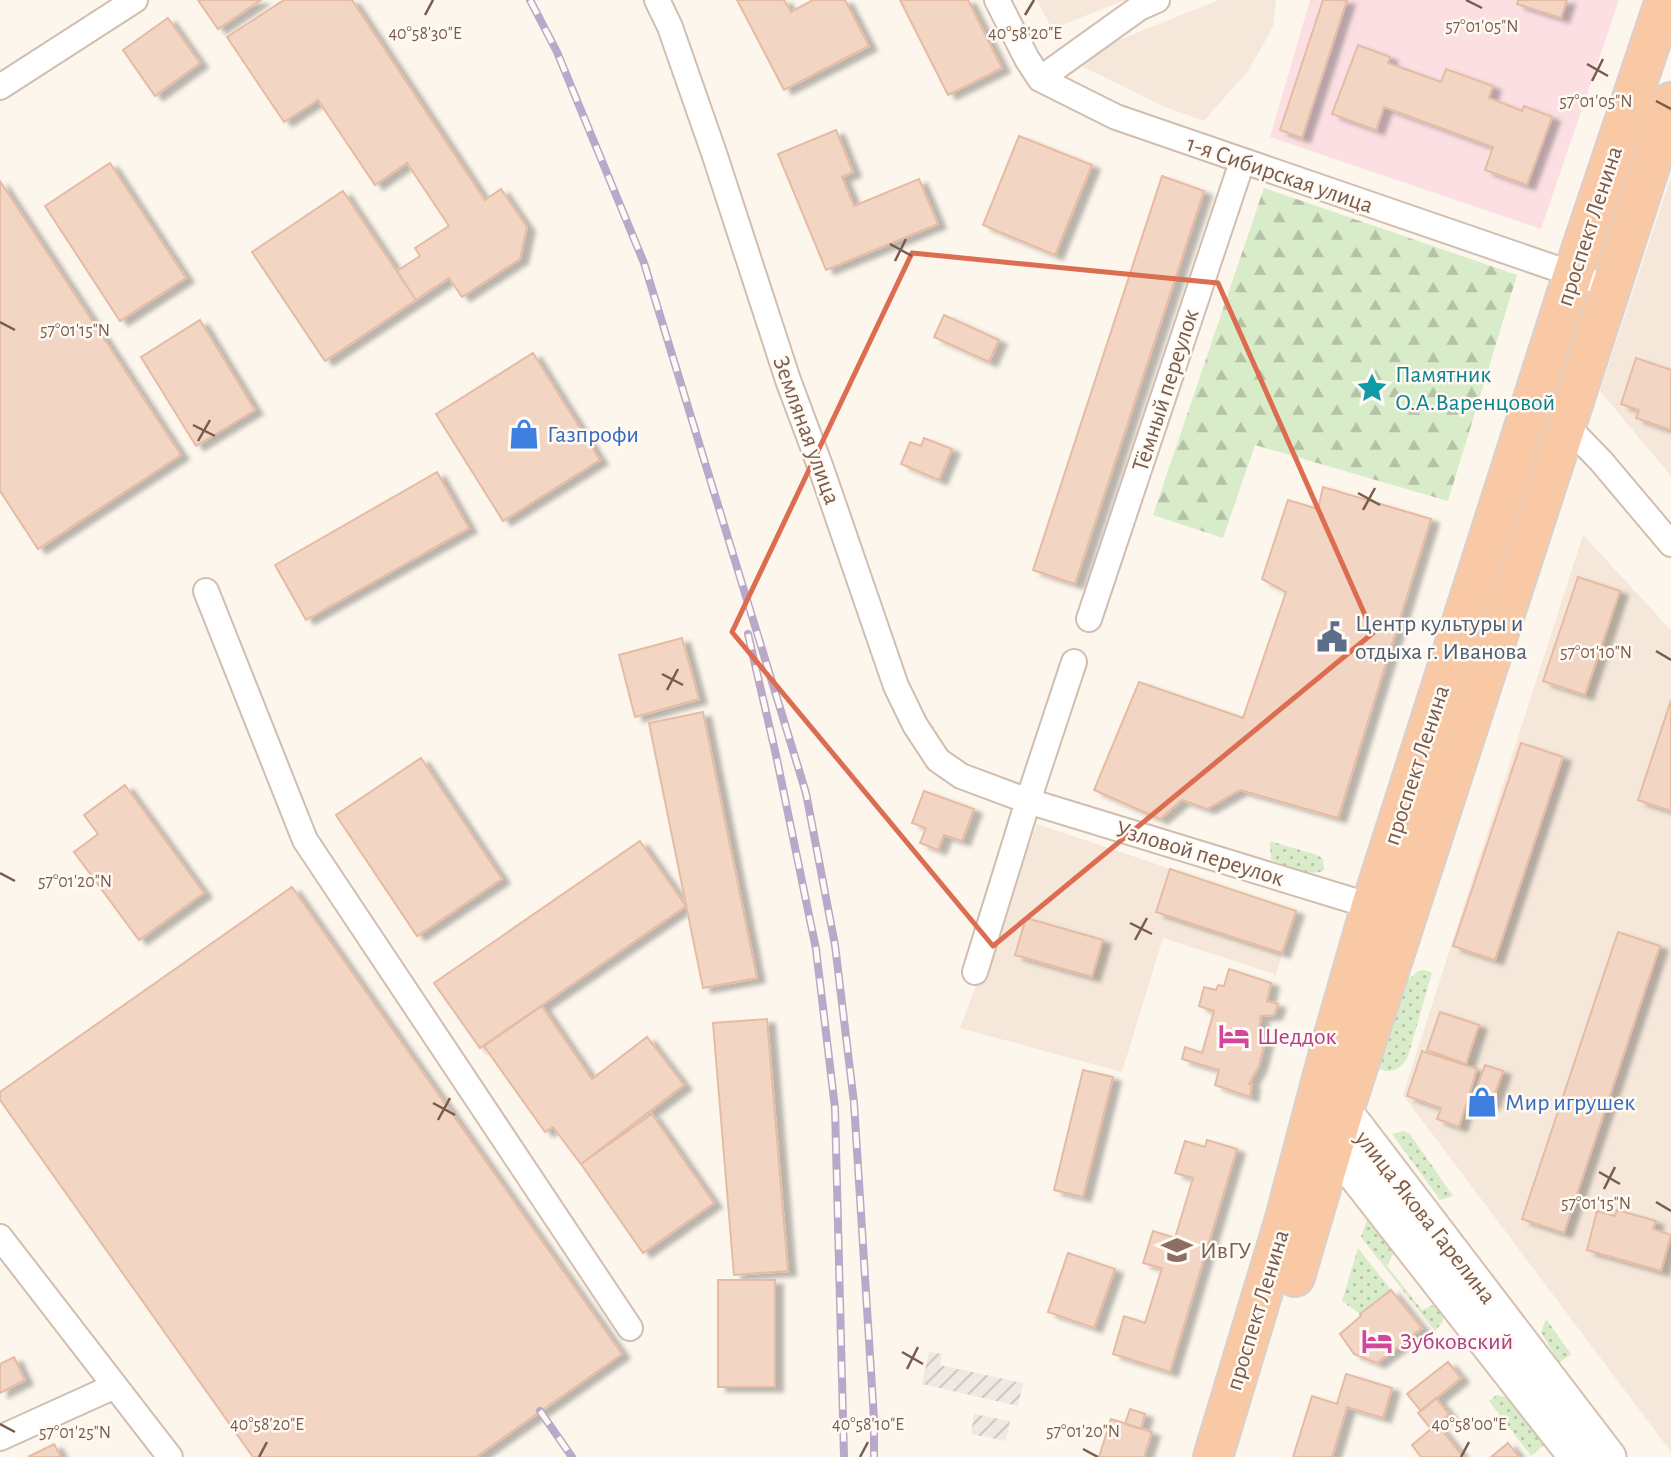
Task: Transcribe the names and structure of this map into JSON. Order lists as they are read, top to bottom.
{
  "streets": {
    "highway": ["проспект Ленина"],
    "main road": ["улица Якова Гарелина"],
    "street": [
      "1-я Сибирская улица",
      "Тёмный переулок",
      "Земляная улица",
      "Узловой переулок"
    ]
  },
  "crossings": [
    ["1-я Сибирская улица", "проспект Ленина"],
    ["1-я Сибирская улица", "Тёмный переулок"],
    ["проспект Ленина", "Узловой переулок"],
    ["проспект Ленина", "улица Якова Гарелина"],
    ["Земляная улица", "Узловой переулок"]
  ],
  "places": {
    "place": ["Памятник О.А.Варенцовой"],
    "shop": ["Газпрофи", "Мир игрушек"],
    "public building": ["Центр культуры и отдыха г. Иванова"],
    "hotel": ["Шеддок", "Зубковский"],
    "school or university": ["ИвГУ"]
  },
  "coordinates": [
    "57°01'05\"N",
    "40°58'30\"E",
    "40°58'20\"E",
    "57°01'15\"N",
    "57°01'10\"N",
    "57°01'20\"N",
    "40°58'10\"E",
    "40°58'00\"E",
    "57°01'25\"N"
  ]
}
